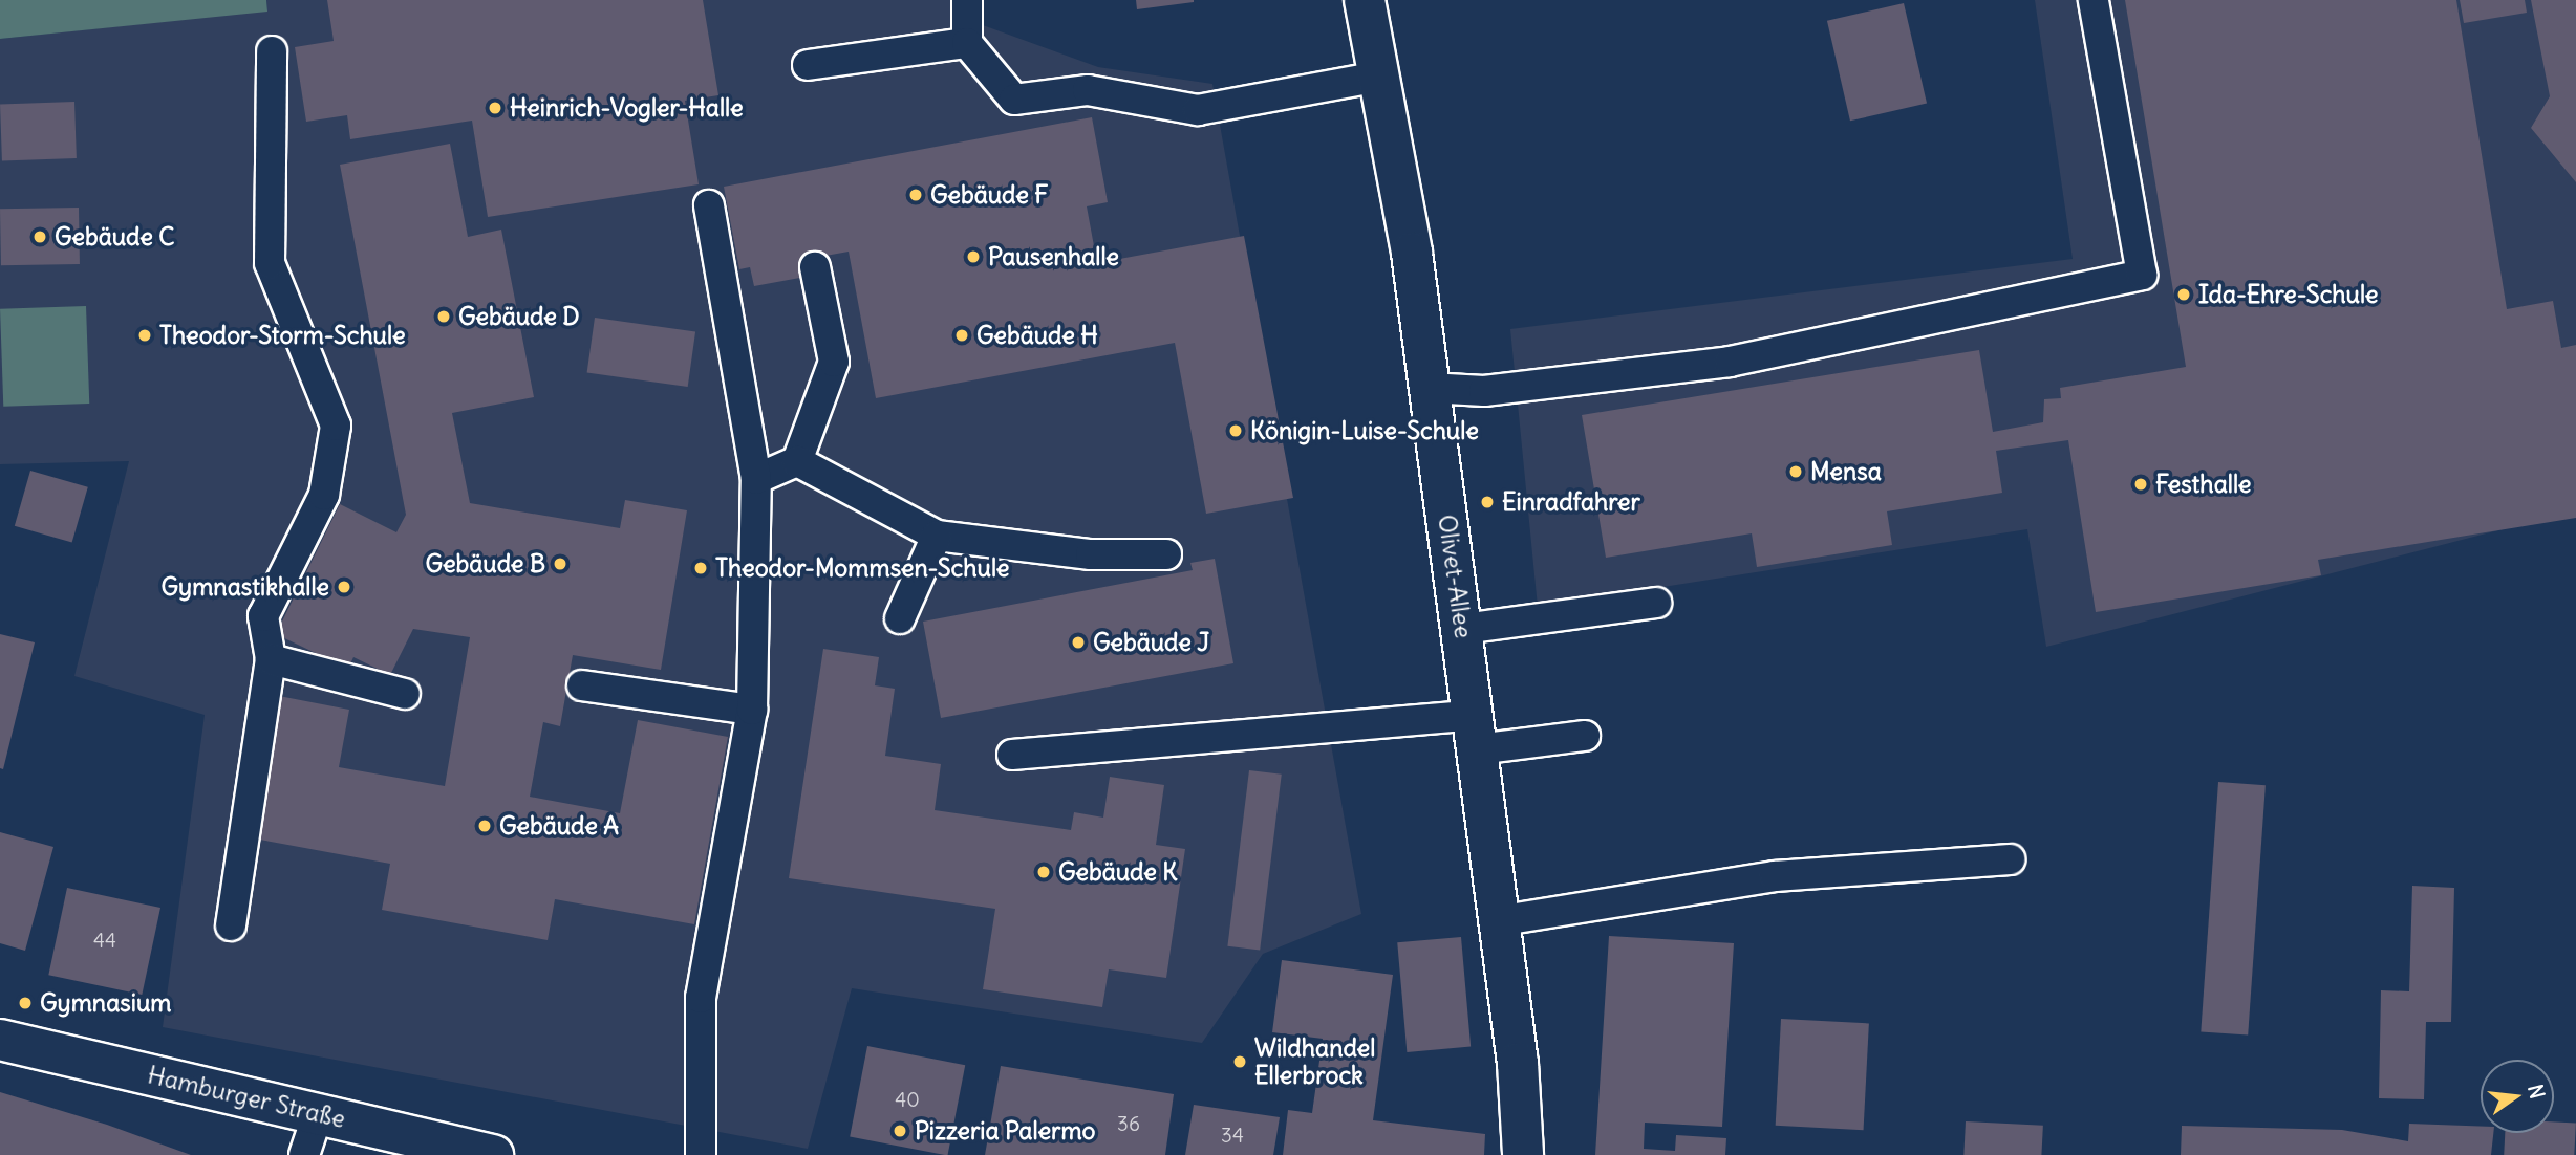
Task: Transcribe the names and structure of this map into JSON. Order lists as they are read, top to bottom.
{
  "streets": {
    "street": ["Olivet-Allee", "Hamburger Straße"]
  },
  "places": [
    "Heinrich-Vogler-Halle",
    "Gebäude F",
    "Gebäude C",
    "Pausenhalle",
    "Ida-Ehre-Schule",
    "Gebäude D",
    "Theodor-Storm-Schule",
    "Gebäude H",
    "Königin-Luise-Schule",
    "Mensa",
    "Festhalle",
    "Einradfahrer",
    "Gebäude B",
    "Theodor-Mommsen-Schule",
    "Gymnastikhalle",
    "Gebäude J",
    "Gebäude A",
    "Gebäude K",
    "Gymnasium",
    "Wildhandel Ellerbrock",
    "Pizzeria Palermo"
  ],
  "house_numbers": [
    "44",
    "40",
    "36",
    "34"
  ],
  "north": "right"
}
